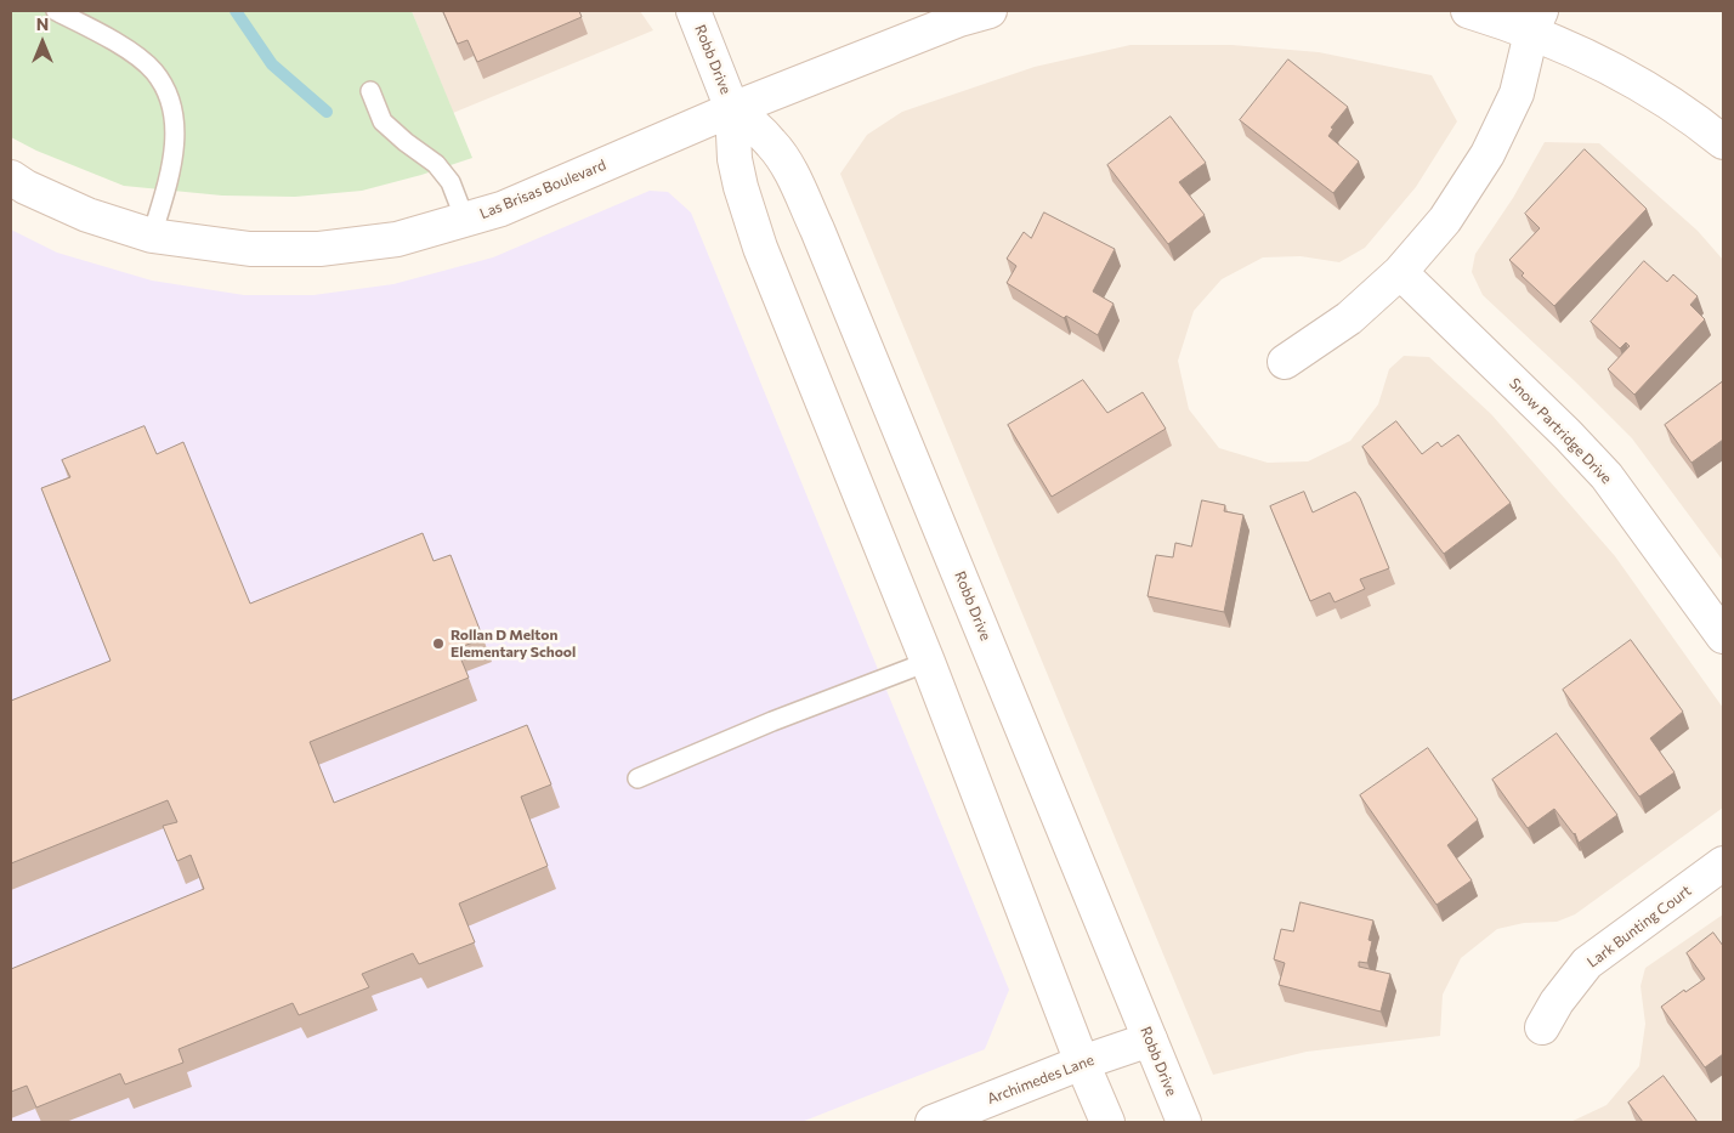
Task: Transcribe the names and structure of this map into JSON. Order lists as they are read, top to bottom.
{
  "streets": {
    "street": [
      "Robb Drive",
      "Las Brisas Boulevard",
      "Snow Partridge Drive",
      "Lark Bunting Court",
      "Archimedes Lane"
    ]
  },
  "crossings": [
    ["Robb Drive", "Las Brisas Boulevard"],
    ["Robb Drive", "Archimedes Lane"]
  ],
  "places": ["Rollan D Melton Elementary School"],
  "north": "top"
}
